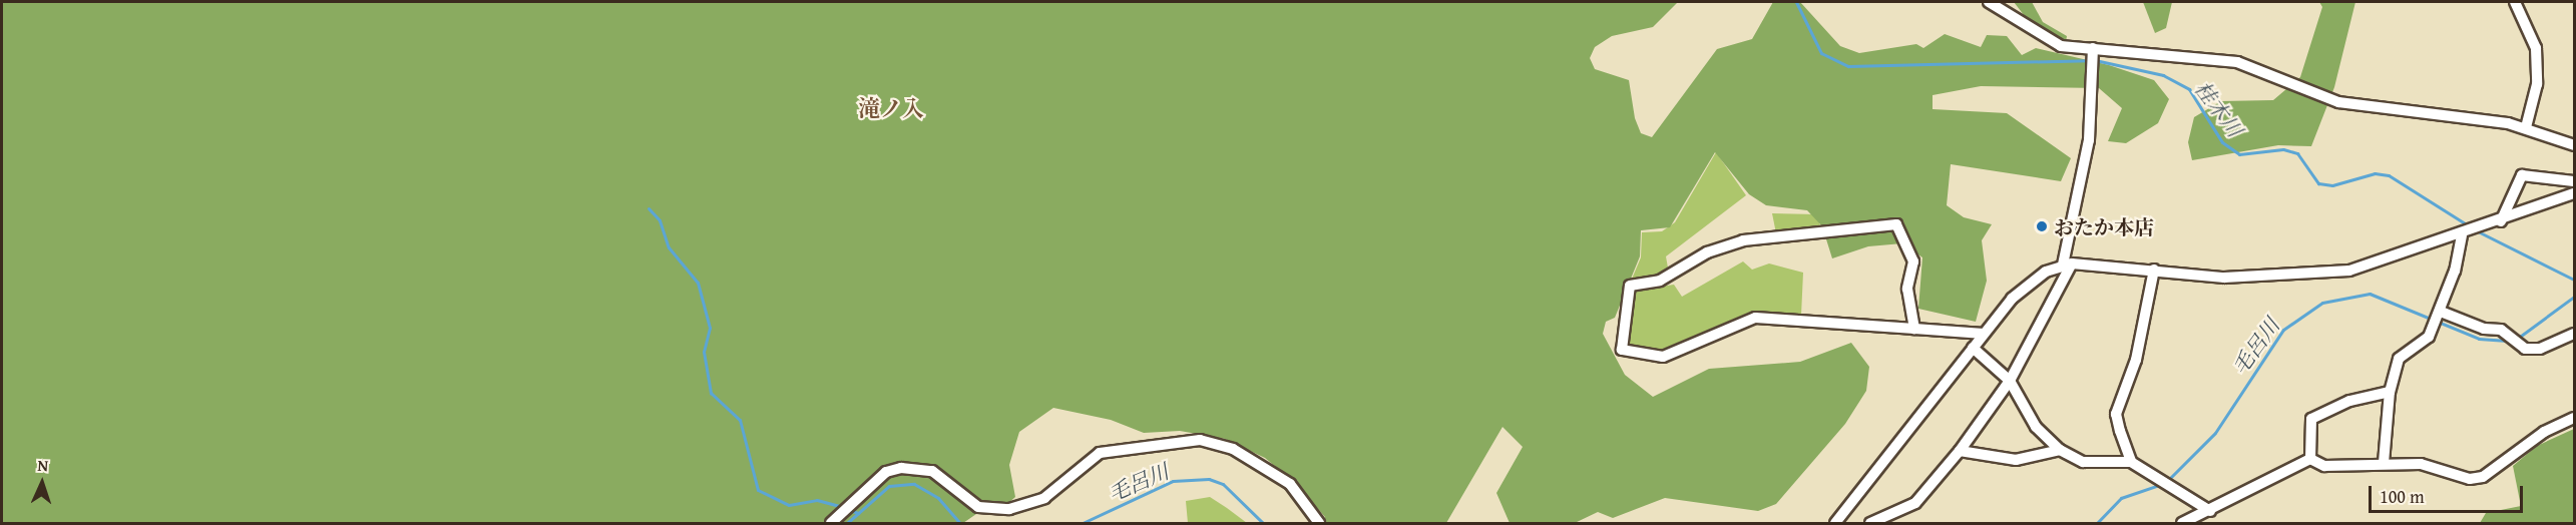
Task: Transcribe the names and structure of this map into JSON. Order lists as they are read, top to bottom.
{
  "districts": ["滝ノ入"],
  "water": ["桂木川", "毛呂川"],
  "places": ["おたか本店"],
  "scale_bar": "100 m",
  "north": "top"
}
